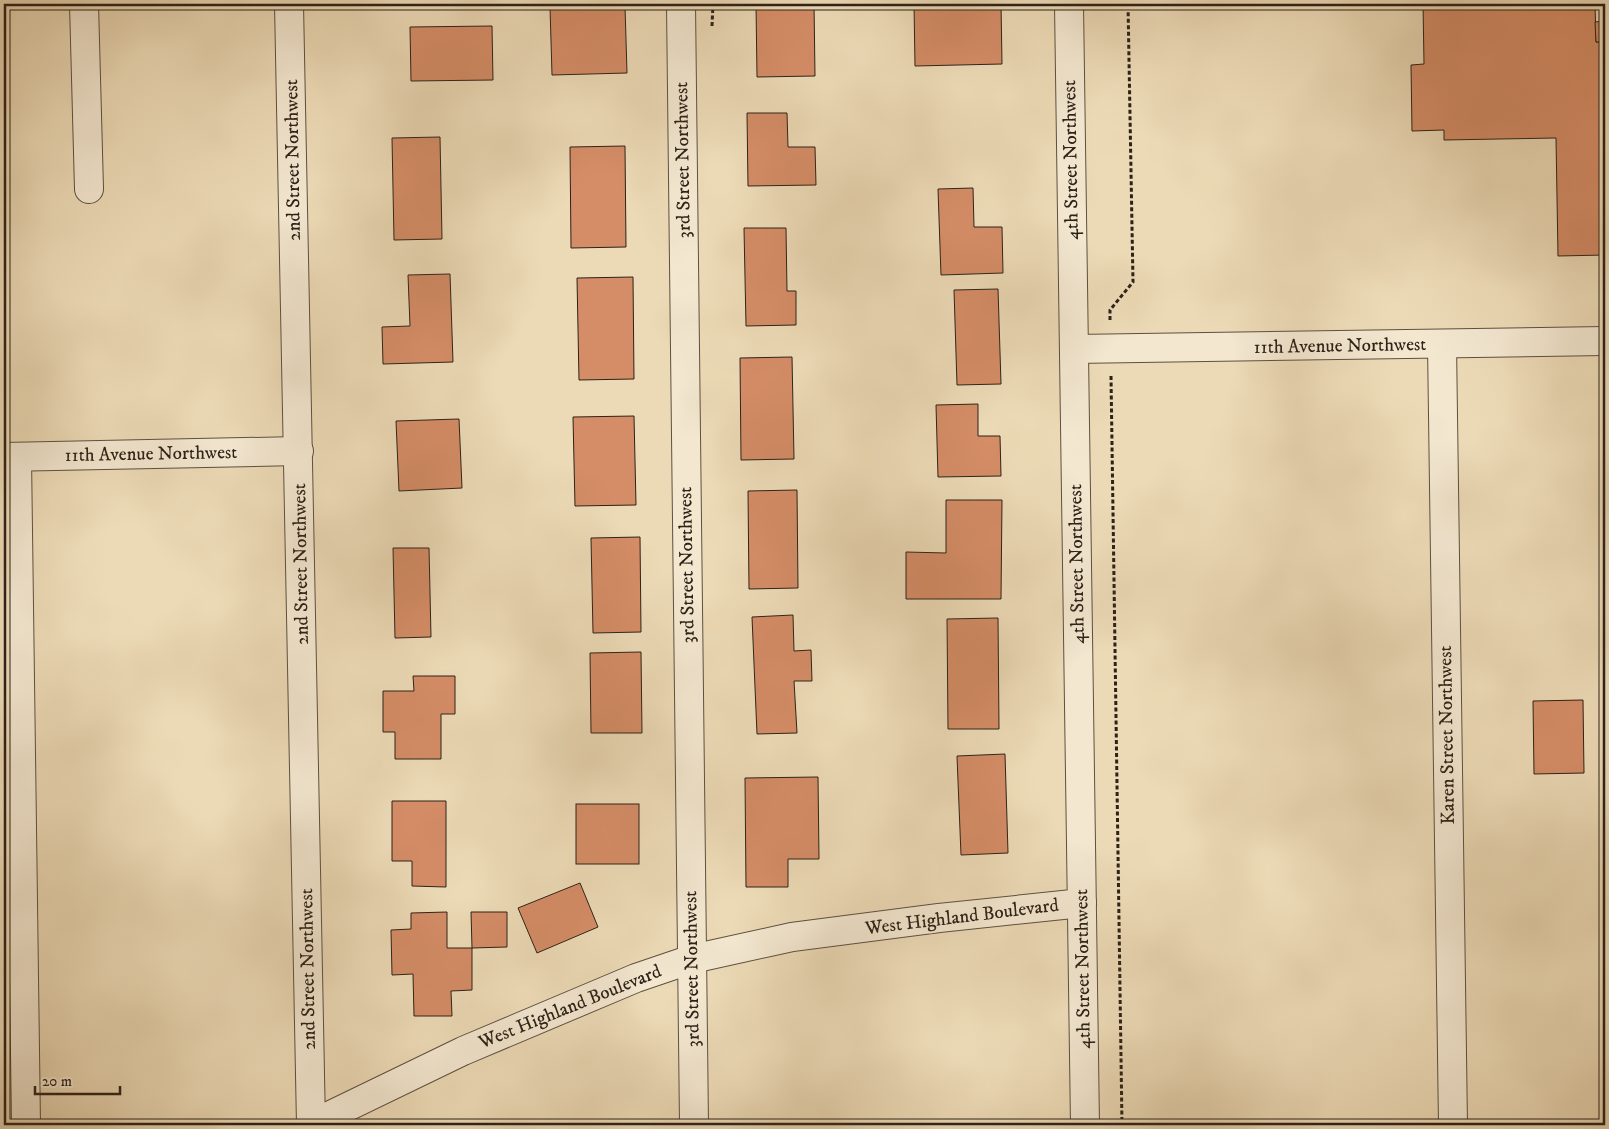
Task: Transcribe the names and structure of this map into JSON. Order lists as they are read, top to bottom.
{
  "streets": {
    "street": [
      "2nd Street Northwest",
      "3rd Street Northwest",
      "4th Street Northwest",
      "11th Avenue Northwest",
      "Karen Street Northwest",
      "West Highland Boulevard"
    ]
  },
  "crossings": [
    ["2nd Street Northwest", "11th Avenue Northwest"],
    ["2nd Street Northwest", "West Highland Boulevard"],
    ["3rd Street Northwest", "West Highland Boulevard"],
    ["4th Street Northwest", "11th Avenue Northwest"],
    ["4th Street Northwest", "West Highland Boulevard"],
    ["11th Avenue Northwest", "Karen Street Northwest"]
  ],
  "scale_bar": "20 m"
}
